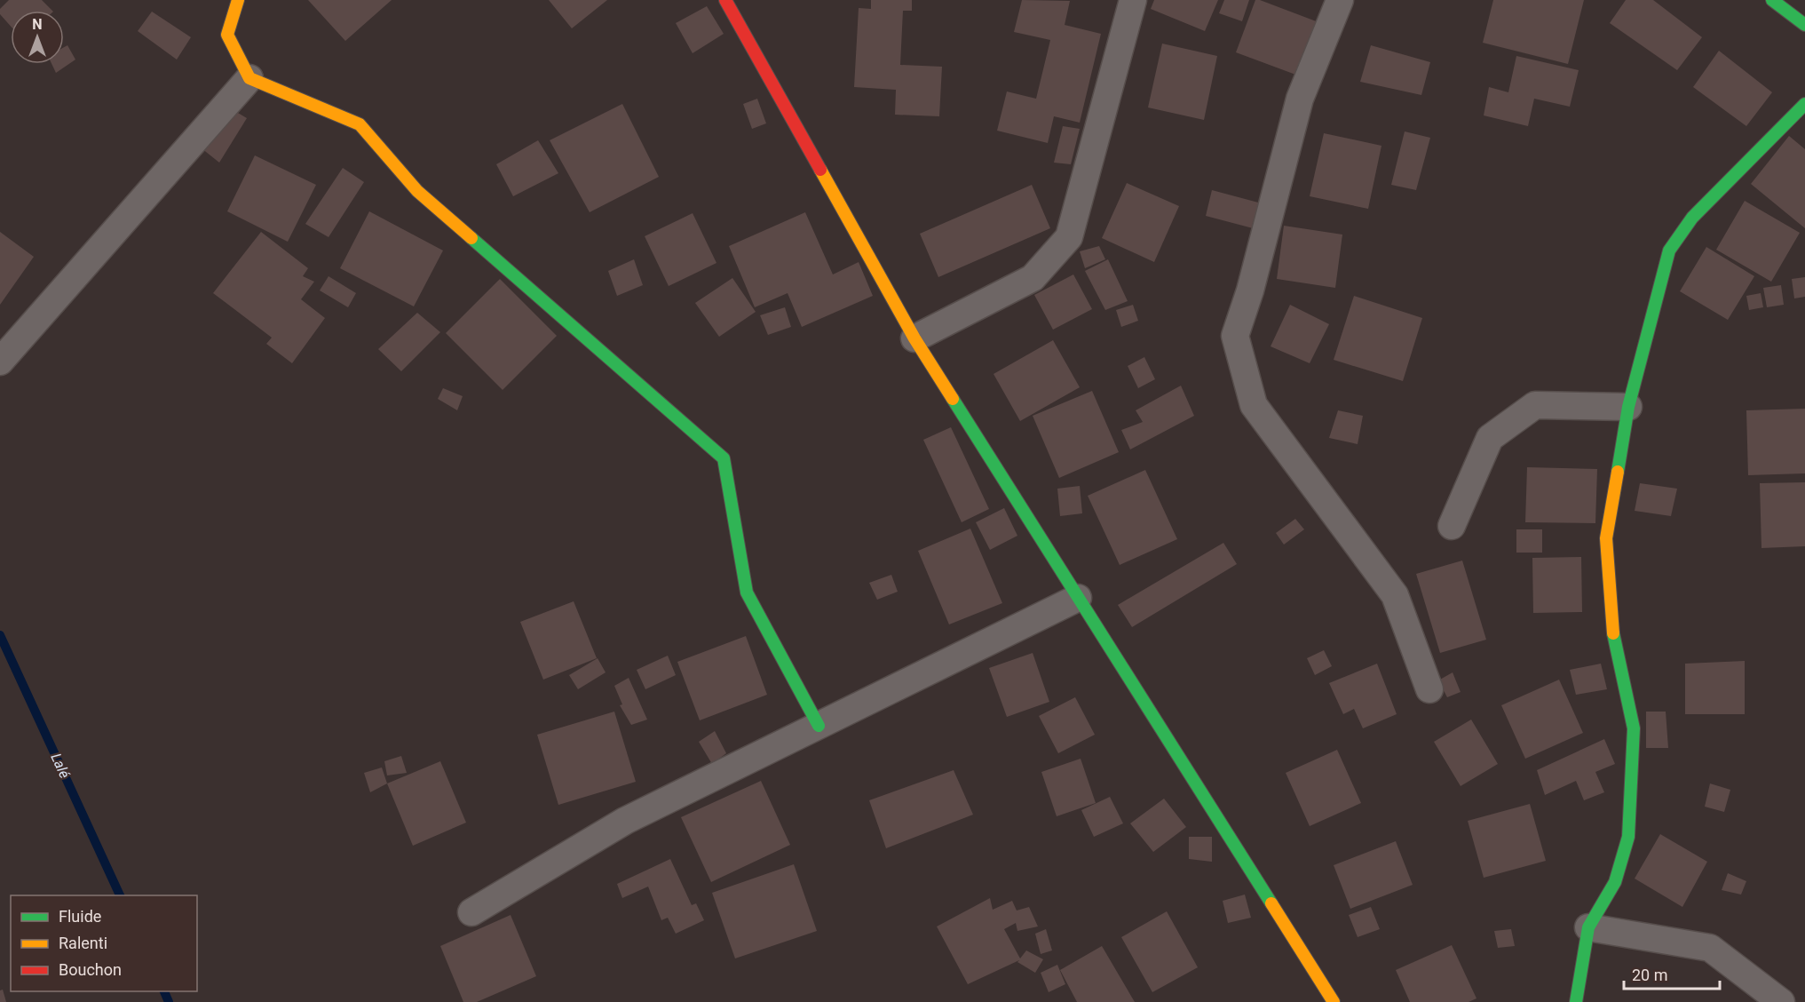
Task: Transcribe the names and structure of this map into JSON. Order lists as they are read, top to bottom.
{
  "water": ["Lalé"],
  "legend": ["Fluide", "Ralenti", "Bouchon"],
  "scale_bar": "20 m",
  "north": "top"
}
